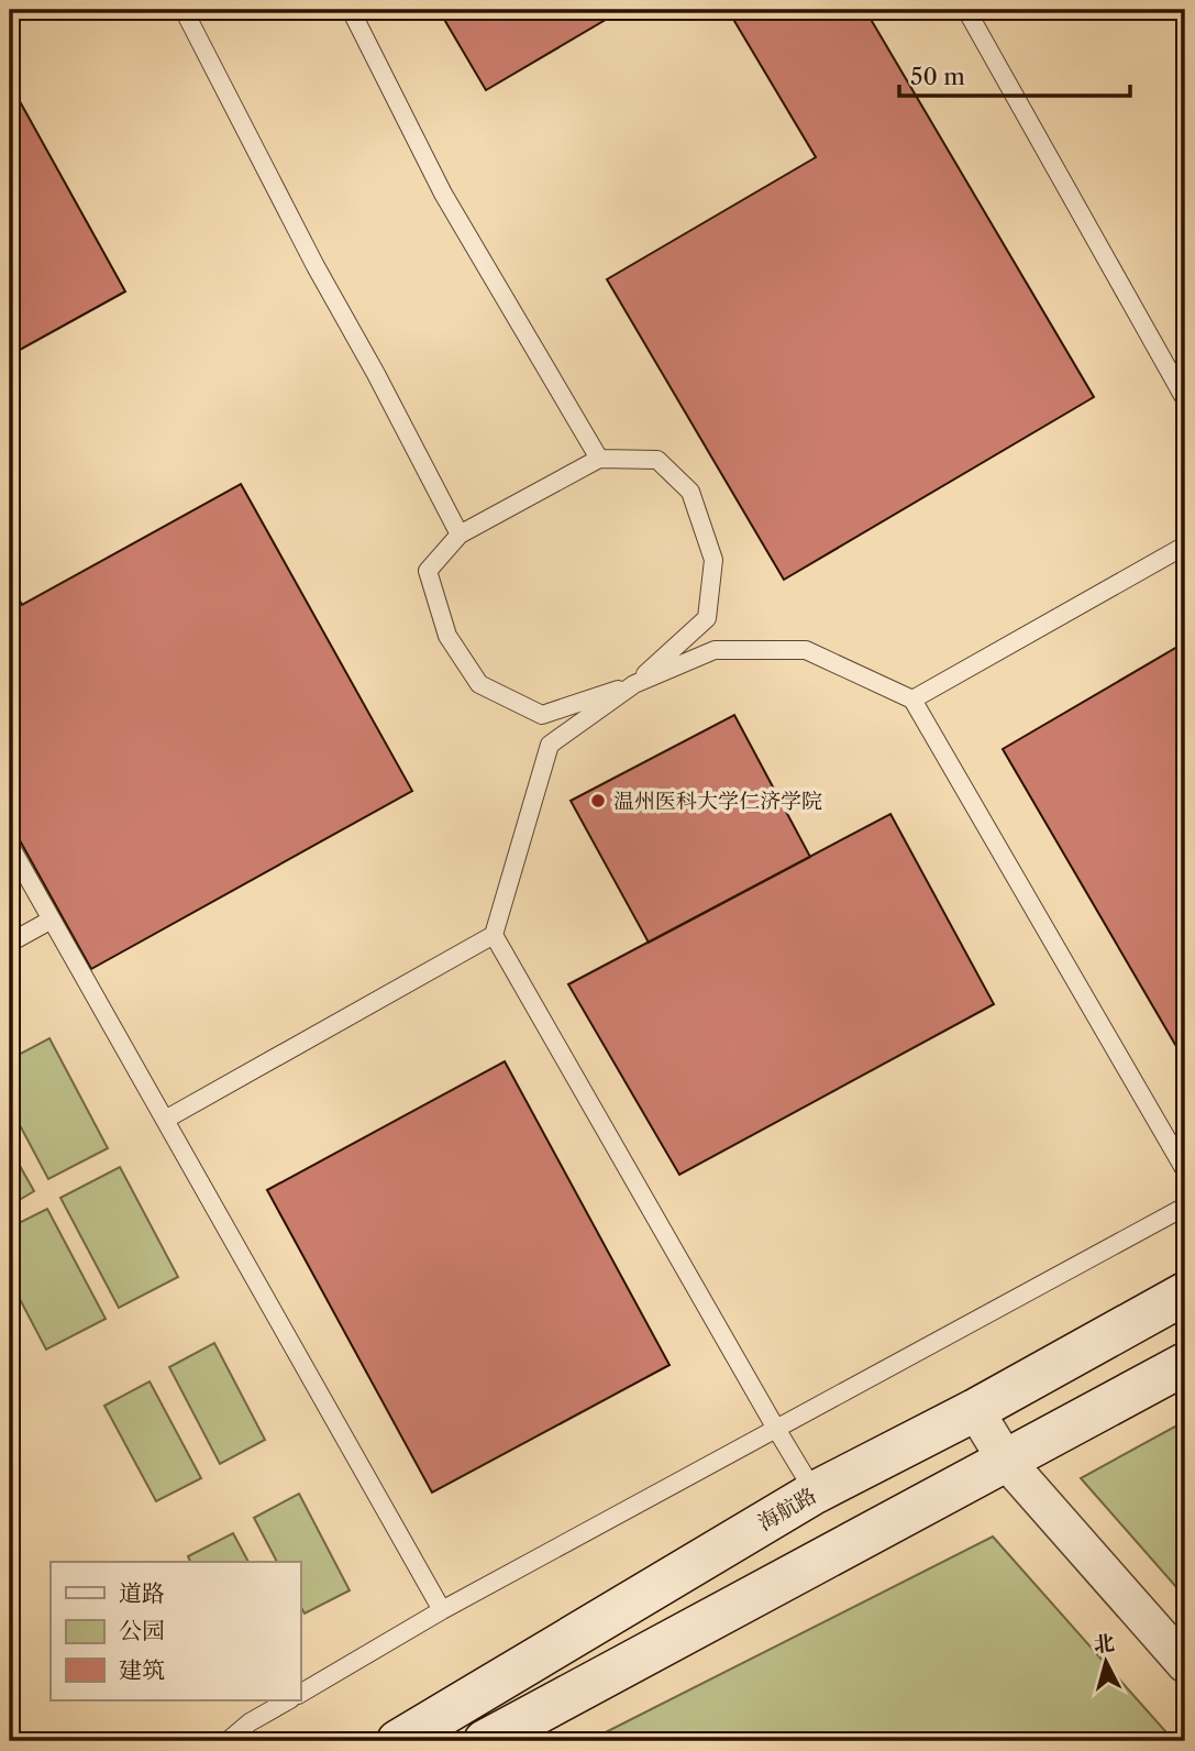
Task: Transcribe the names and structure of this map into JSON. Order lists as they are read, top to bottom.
{
  "streets": {
    "main road": ["海航路"]
  },
  "places": ["温州医科大学仁济学院"],
  "legend": ["道路", "公园", "建筑"],
  "scale_bar": "50 m",
  "north": "top"
}
